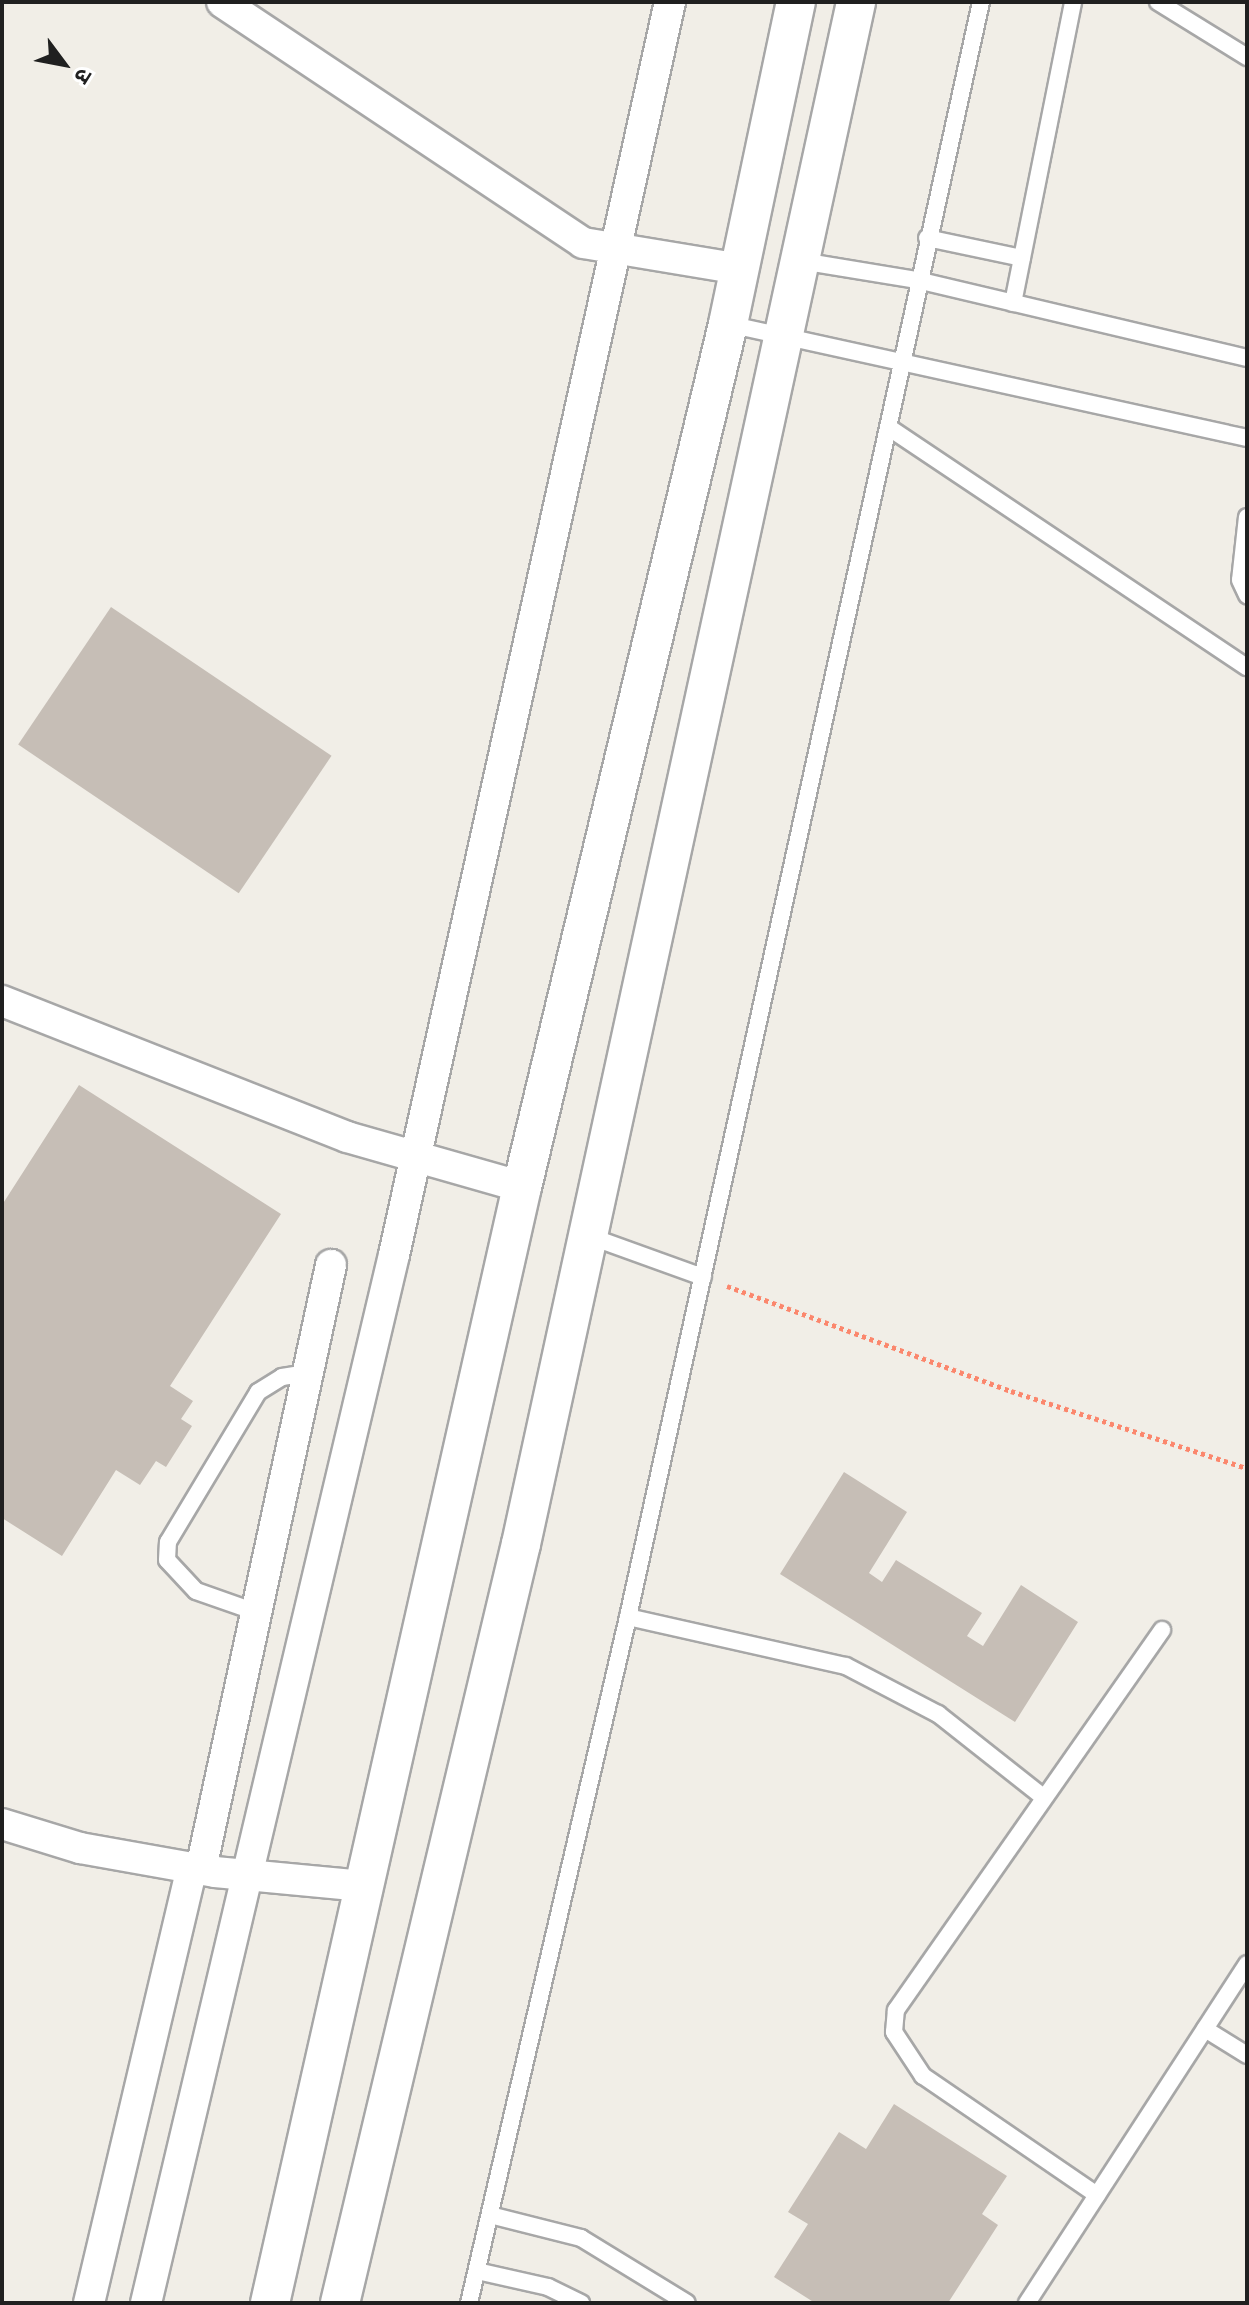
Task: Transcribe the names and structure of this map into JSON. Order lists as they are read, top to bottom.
{
  "north": "bottom right"
}
